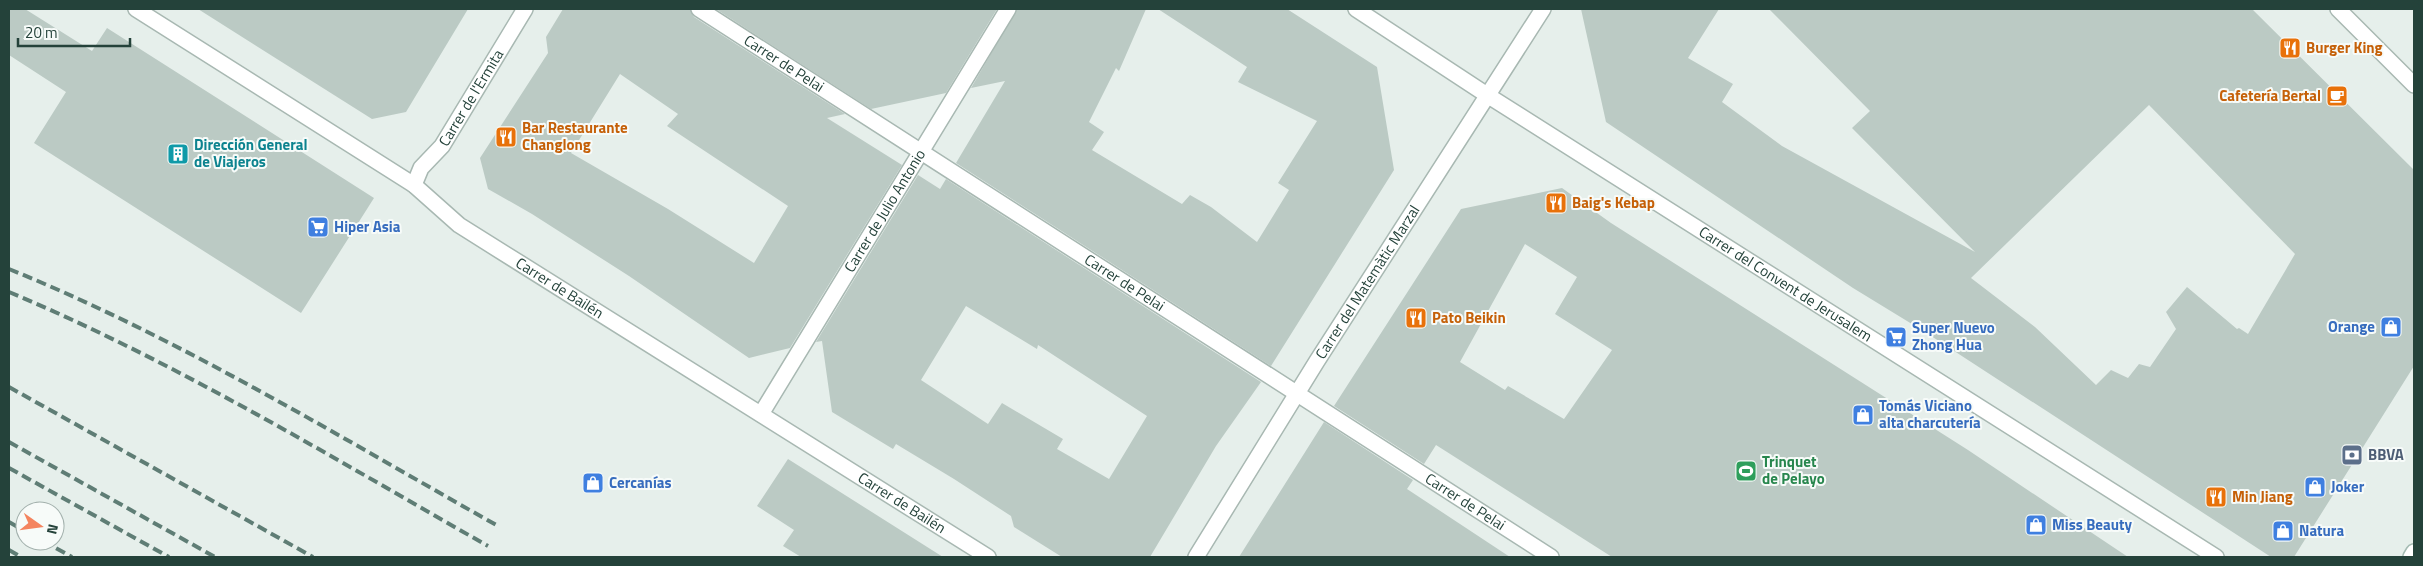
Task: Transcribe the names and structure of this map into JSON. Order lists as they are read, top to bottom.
{
  "streets": {
    "street": [
      "Carrer de Pelai",
      "Carrer de l'Ermita",
      "Carrer de Julio Antonio",
      "Carrer del Matemàtic Marzal",
      "Carrer del Convent de Jerusalem",
      "Carrer de Bailén"
    ]
  },
  "crossings": [
    ["Carrer de Pelai", "Carrer de Julio Antonio"],
    ["Carrer de Pelai", "Carrer del Matemàtic Marzal"],
    ["Carrer de l'Ermita", "Carrer de Bailén"],
    ["Carrer de Julio Antonio", "Carrer de Bailén"],
    ["Carrer del Matemàtic Marzal", "Carrer del Convent de Jerusalem"]
  ],
  "places": {
    "restaurant": [
      "Burger King",
      "Bar Restaurante Changlong",
      "Baig's Kebap",
      "Pato Beikin",
      "Min Jiang"
    ],
    "cafe": ["Cafetería Bertal"],
    "building": ["Dirección General de Viajeros"],
    "supermarket": ["Hiper Asia", "Super Nuevo Zhong Hua"],
    "shop": [
      "Orange",
      "Tomás Viciano alta charcutería",
      "Cercanías",
      "Joker",
      "Miss Beauty",
      "Natura"
    ],
    "bank": ["BBVA"],
    "sports": ["Trinquet de Pelayo"]
  },
  "scale_bar": "20 m",
  "north": "right"
}
